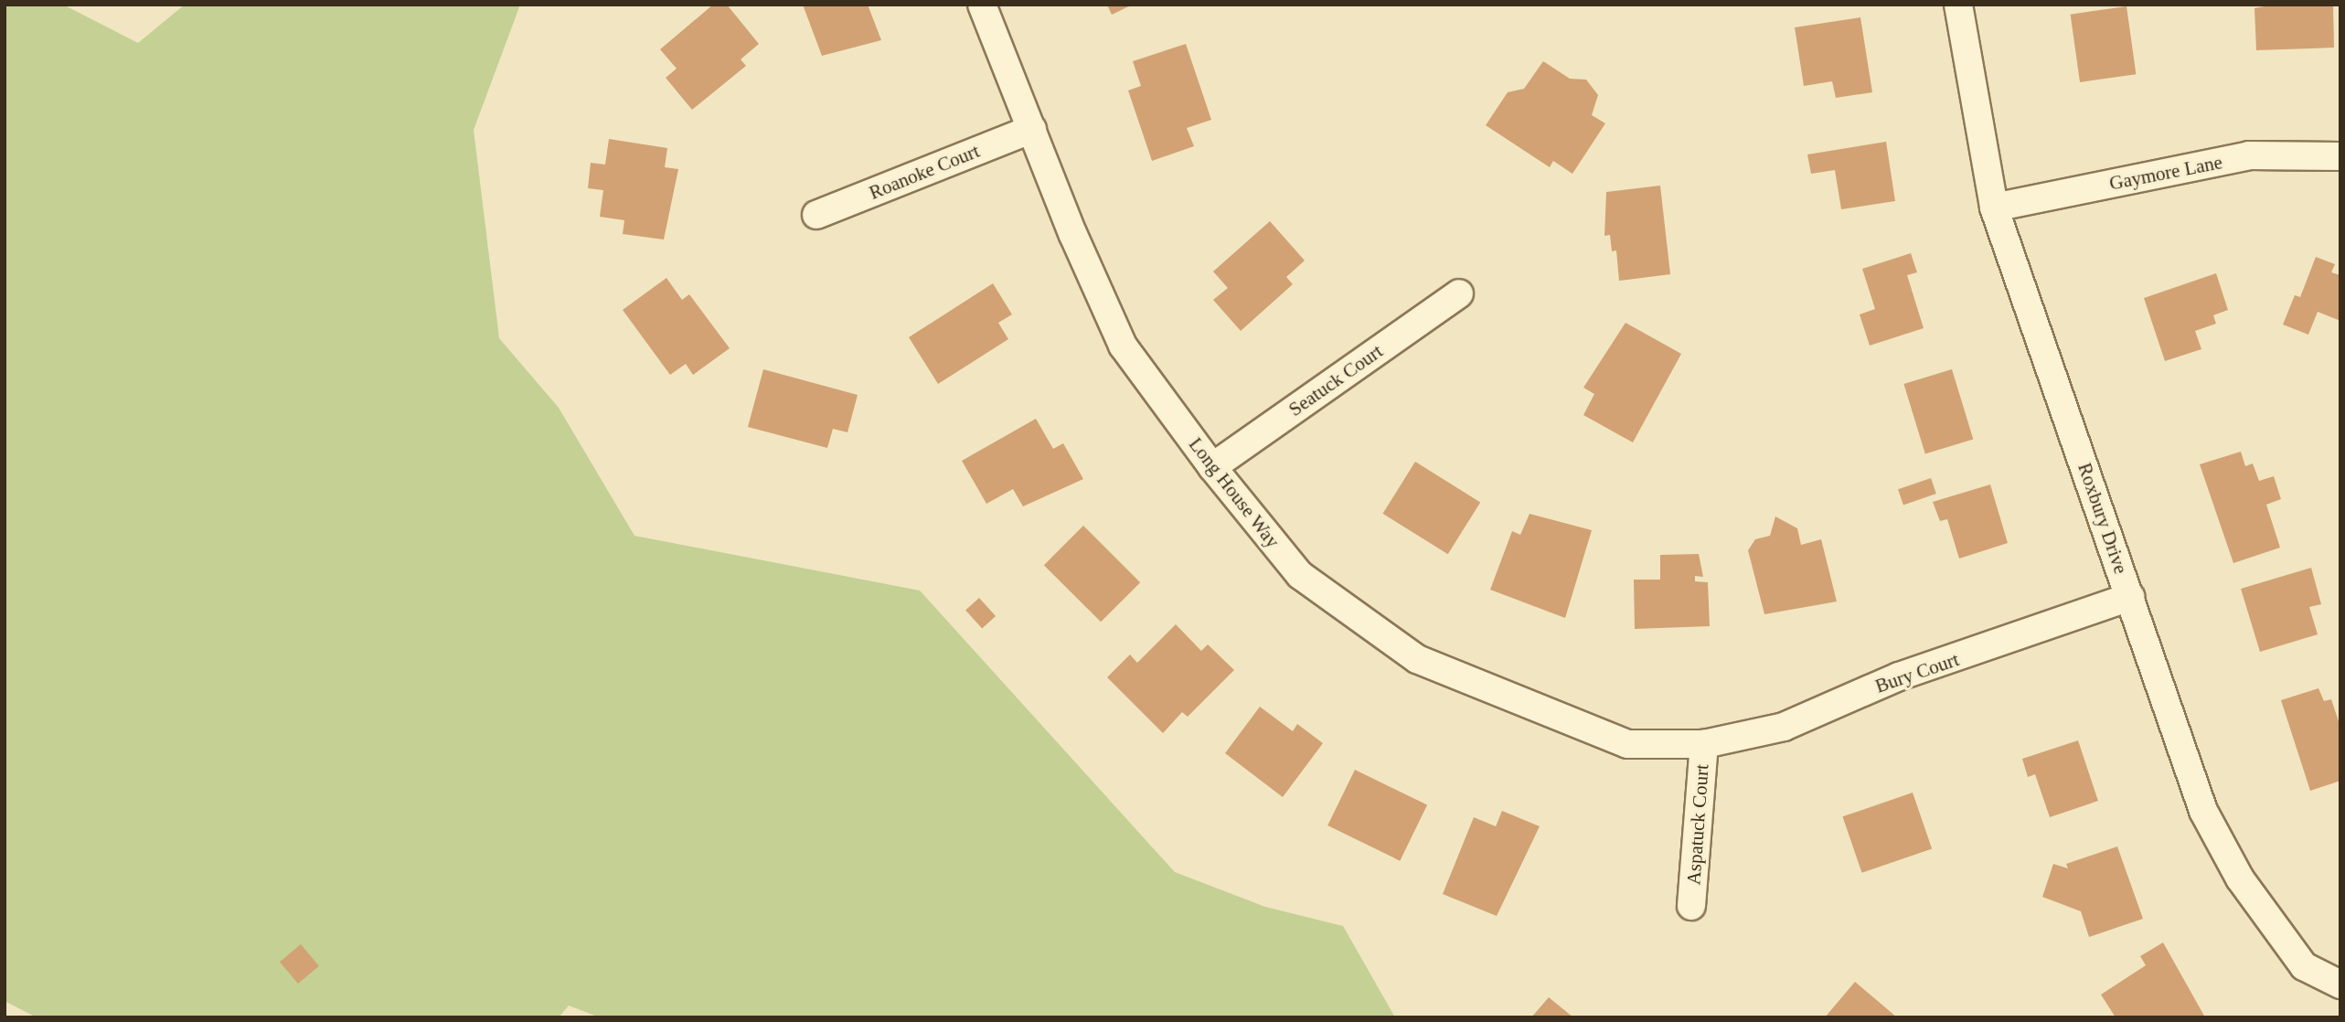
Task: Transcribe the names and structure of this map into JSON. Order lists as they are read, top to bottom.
{
  "streets": {
    "street": [
      "Roanoke Court",
      "Gaymore Lane",
      "Seatuck Court",
      "Long House Way",
      "Roxbury Drive",
      "Bury Court",
      "Aspatuck Court"
    ]
  },
  "crossings": [
    ["Roanoke Court", "Long House Way"],
    ["Gaymore Lane", "Roxbury Drive"],
    ["Seatuck Court", "Long House Way"],
    ["Long House Way", "Bury Court"],
    ["Long House Way", "Aspatuck Court"],
    ["Roxbury Drive", "Bury Court"],
    ["Bury Court", "Aspatuck Court"]
  ]
}
